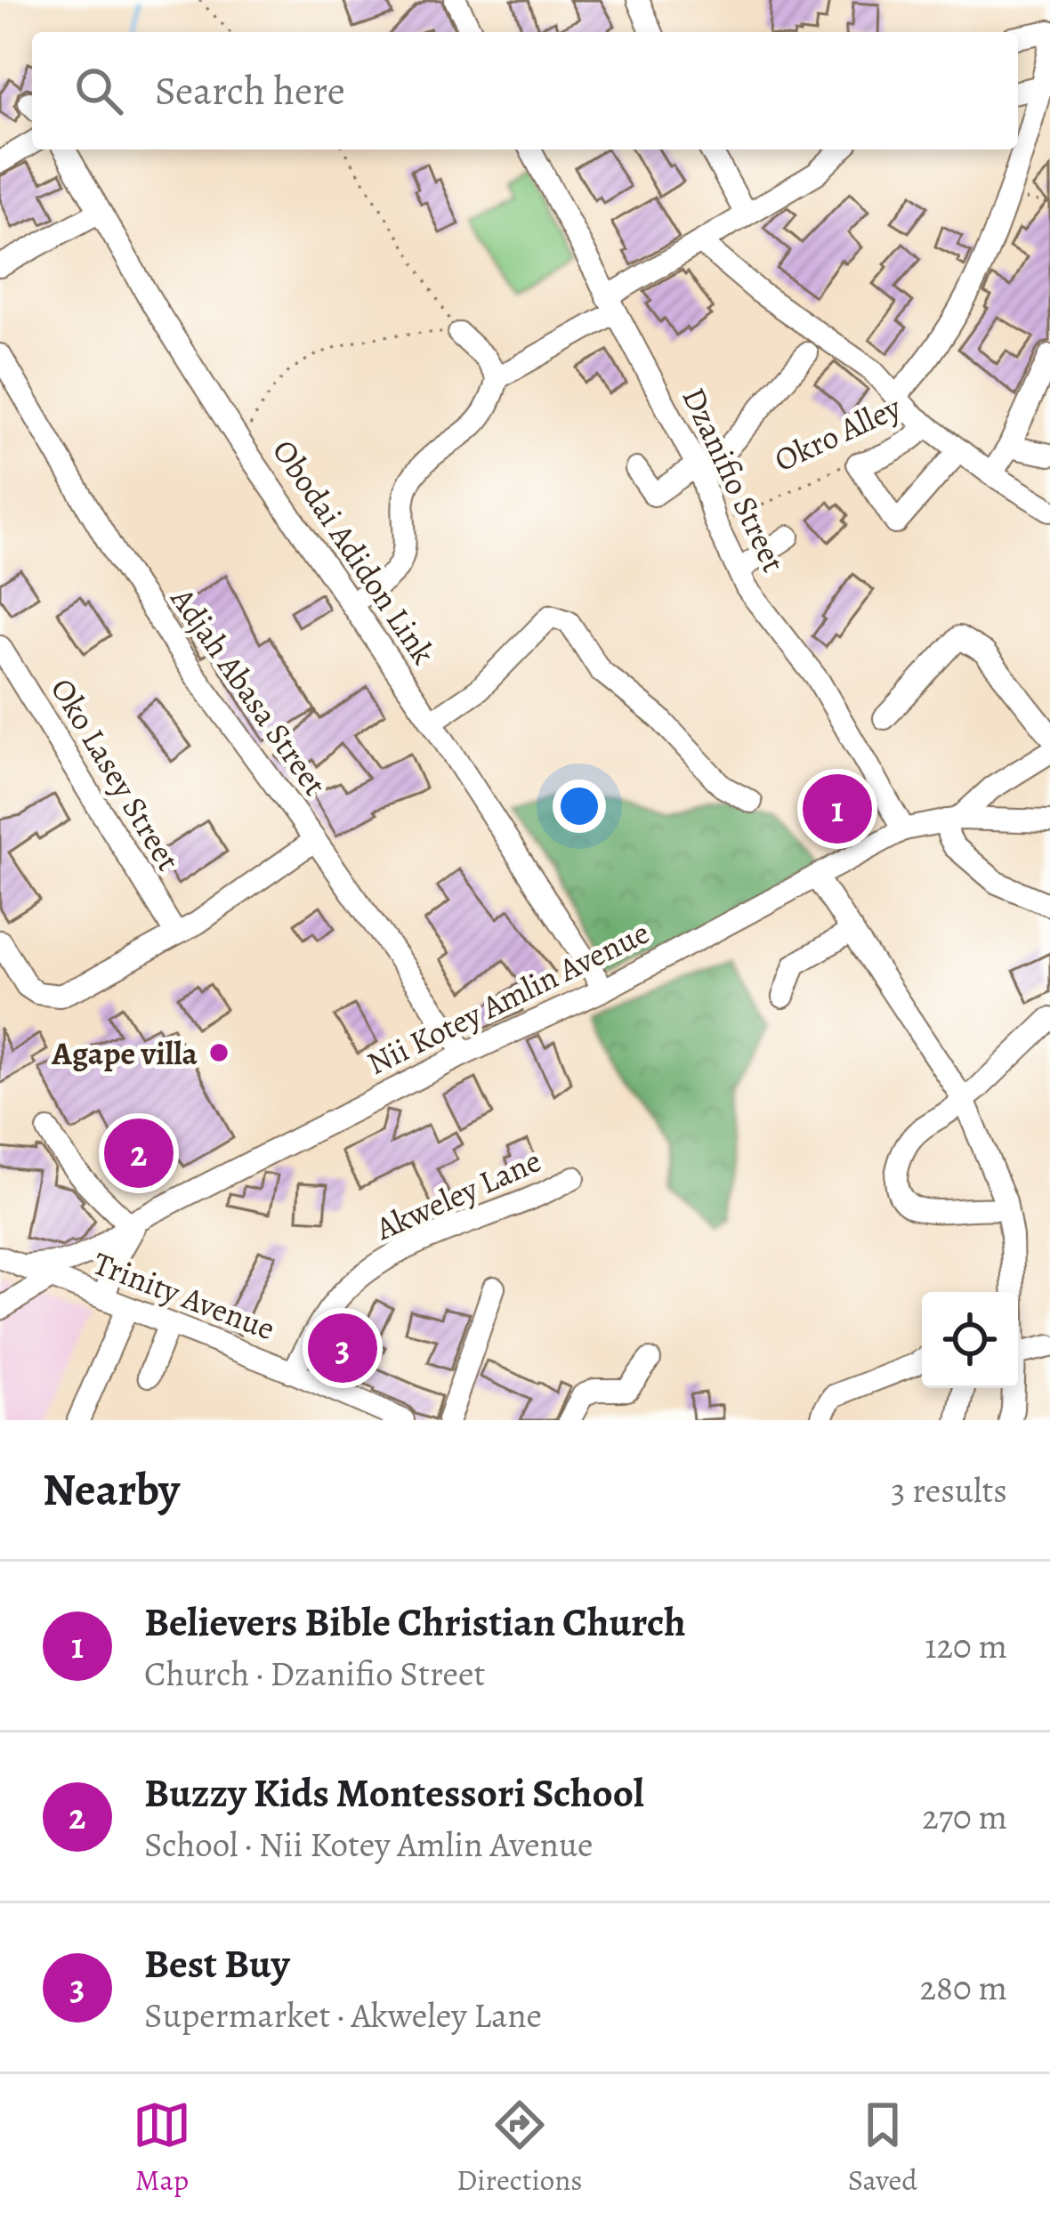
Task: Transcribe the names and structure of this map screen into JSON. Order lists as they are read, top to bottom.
{
  "streets": {
    "street": [
      "Okro Alley",
      "Dzanifio Street",
      "Obodai Adidon Link",
      "Adjah Abasa Street",
      "Oko Lasey Street",
      "Nii Kotey Amlin Avenue",
      "Akweley Lane",
      "Trinity Avenue"
    ]
  },
  "crossings": [
    ["Okro Alley", "Dzanifio Street"],
    ["Dzanifio Street", "Nii Kotey Amlin Avenue"],
    ["Obodai Adidon Link", "Nii Kotey Amlin Avenue"],
    ["Adjah Abasa Street", "Nii Kotey Amlin Avenue"],
    ["Nii Kotey Amlin Avenue", "Trinity Avenue"],
    ["Akweley Lane", "Trinity Avenue"]
  ],
  "places": ["Agape villa"],
  "page": {
    "search": "Search here",
    "pins": ["1", "2", "3"],
    "heading": ["Nearby", "3 results"],
    "list": [
      {
        "mark": "1",
        "name": "Believers Bible Christian Church",
        "note": "Church · Dzanifio Street",
        "value": "120 m"
      },
      {
        "mark": "2",
        "name": "Buzzy Kids Montessori School",
        "note": "School · Nii Kotey Amlin Avenue",
        "value": "270 m"
      },
      {
        "mark": "3",
        "name": "Best Buy",
        "note": "Supermarket · Akweley Lane",
        "value": "280 m"
      }
    ],
    "nav": ["Map", "Directions", "Saved"]
  }
}
